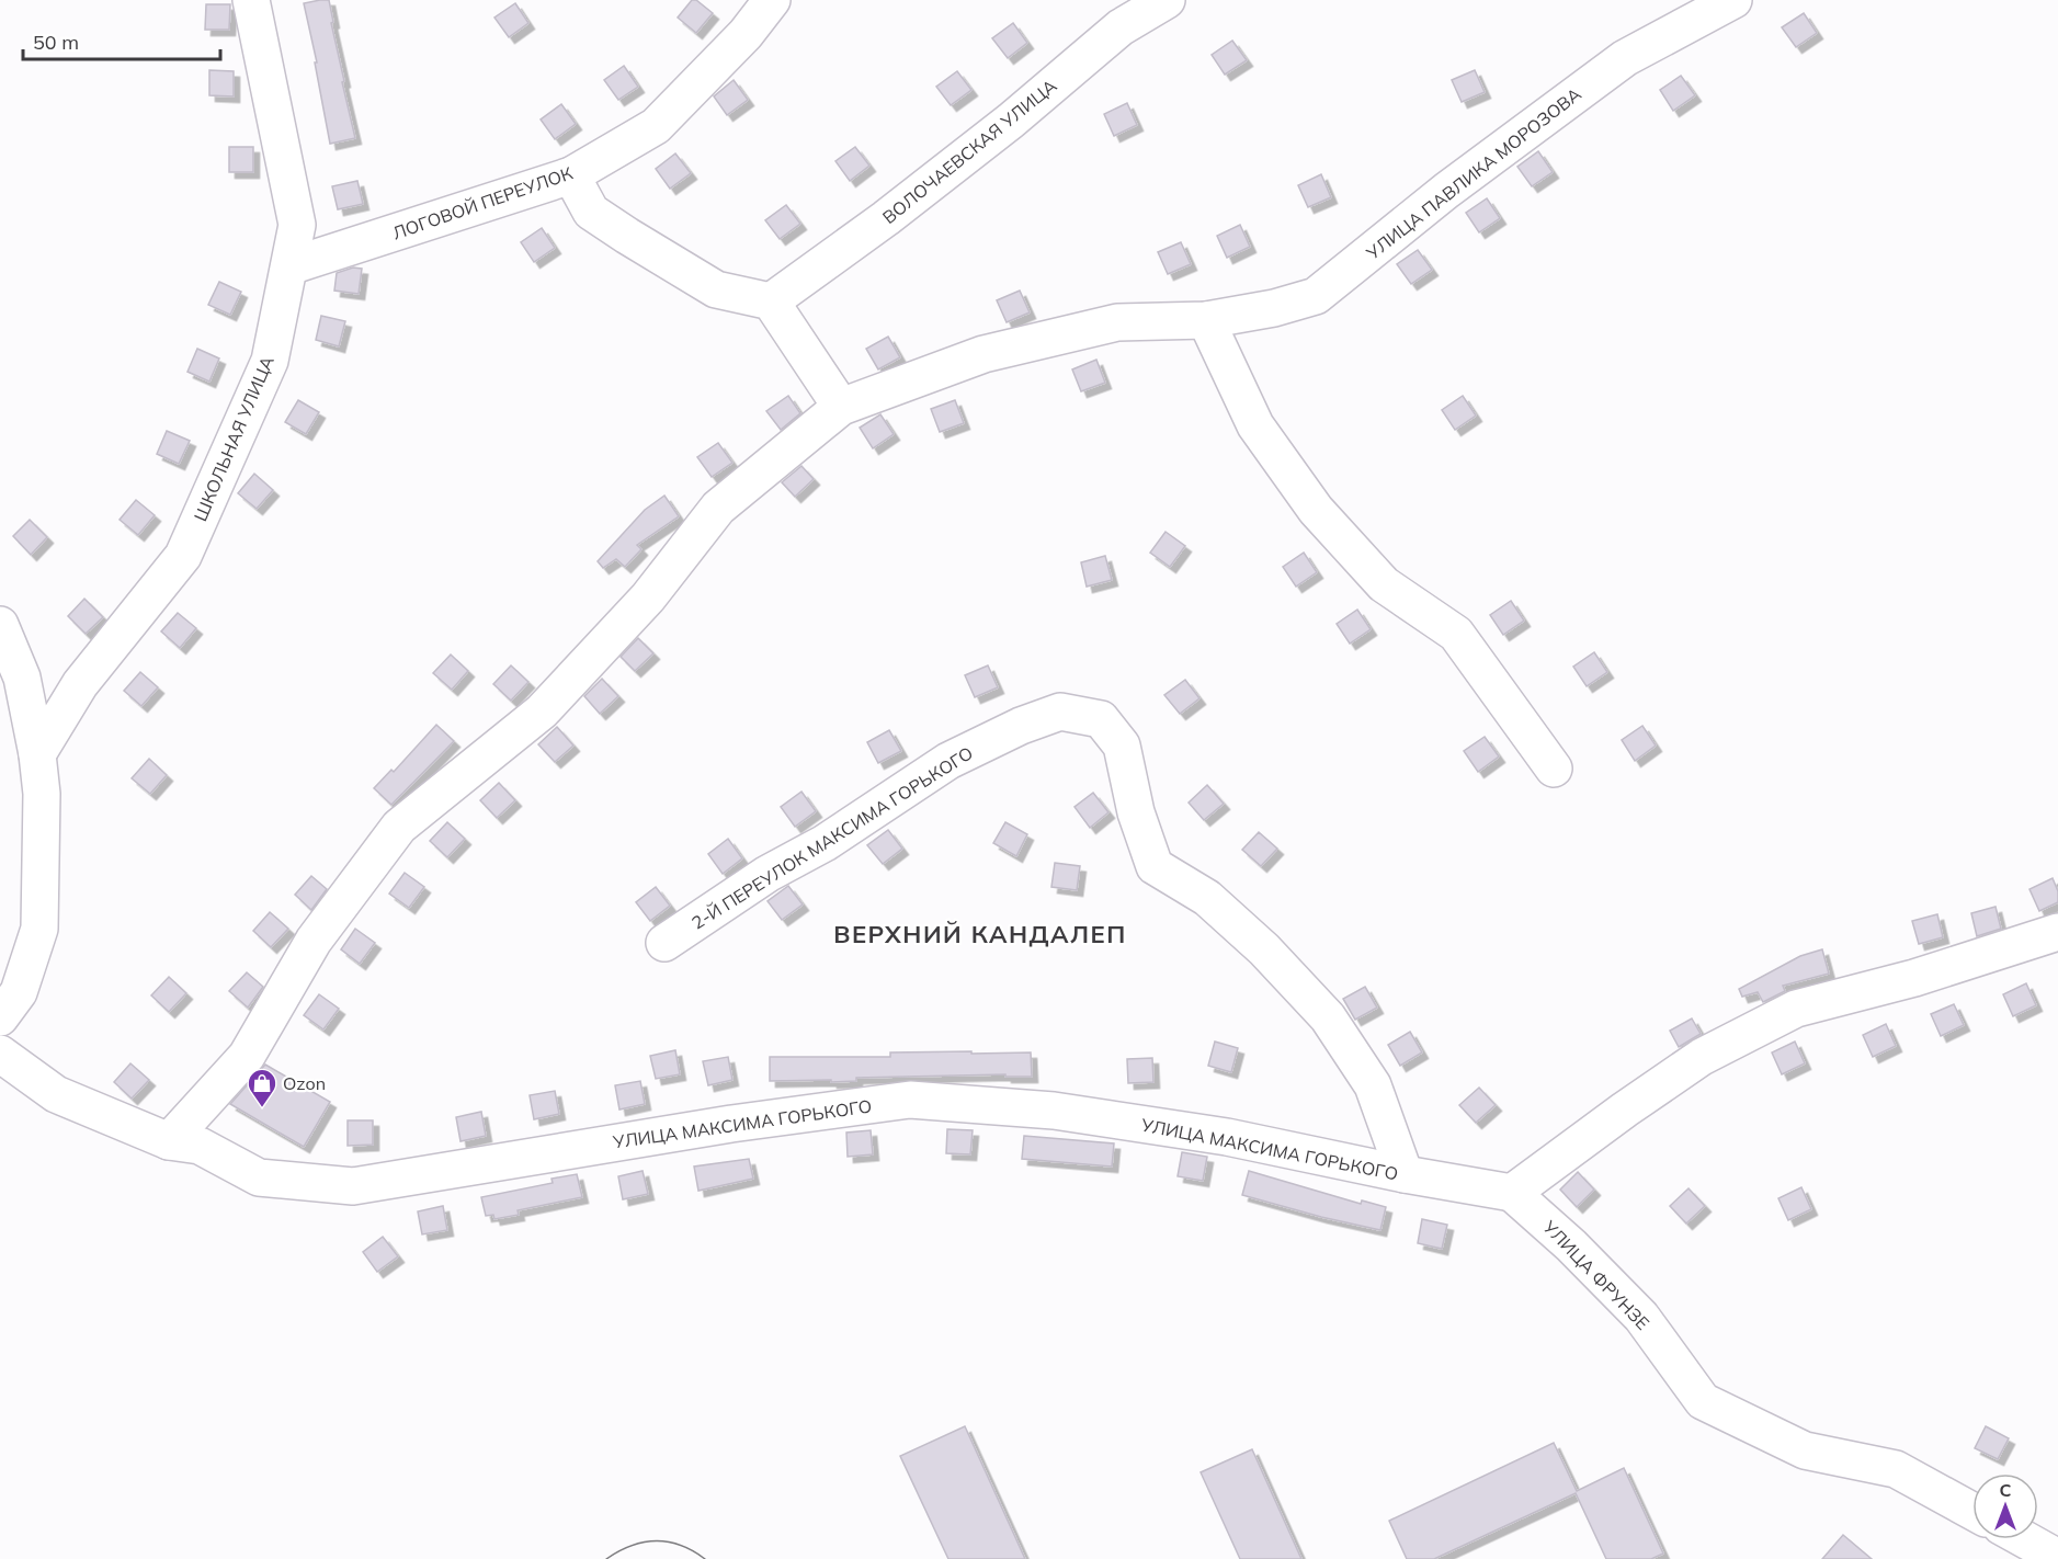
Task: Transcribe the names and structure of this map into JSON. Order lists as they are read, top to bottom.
{
  "streets": {
    "street": [
      "ВОЛОЧАЕВСКАЯ УЛИЦА",
      "УЛИЦА ПАВЛИКА МОРОЗОВА",
      "ЛОГОВОЙ ПЕРЕУЛОК",
      "ШКОЛЬНАЯ УЛИЦА",
      "2-Й ПЕРЕУЛОК МАКСИМА ГОРЬКОГО",
      "УЛИЦА МАКСИМА ГОРЬКОГО",
      "УЛИЦА ФРУНЗЕ"
    ]
  },
  "crossings": [
    ["УЛИЦА ПАВЛИКА МОРОЗОВА", "УЛИЦА МАКСИМА ГОРЬКОГО"],
    ["ЛОГОВОЙ ПЕРЕУЛОК", "ШКОЛЬНАЯ УЛИЦА"],
    ["2-Й ПЕРЕУЛОК МАКСИМА ГОРЬКОГО", "УЛИЦА МАКСИМА ГОРЬКОГО"],
    ["УЛИЦА МАКСИМА ГОРЬКОГО", "УЛИЦА ФРУНЗЕ"]
  ],
  "districts": ["ВЕРХНИЙ КАНДАЛЕП"],
  "places": {
    "shop": ["Ozon"]
  },
  "scale_bar": "50 m",
  "north": "top"
}
